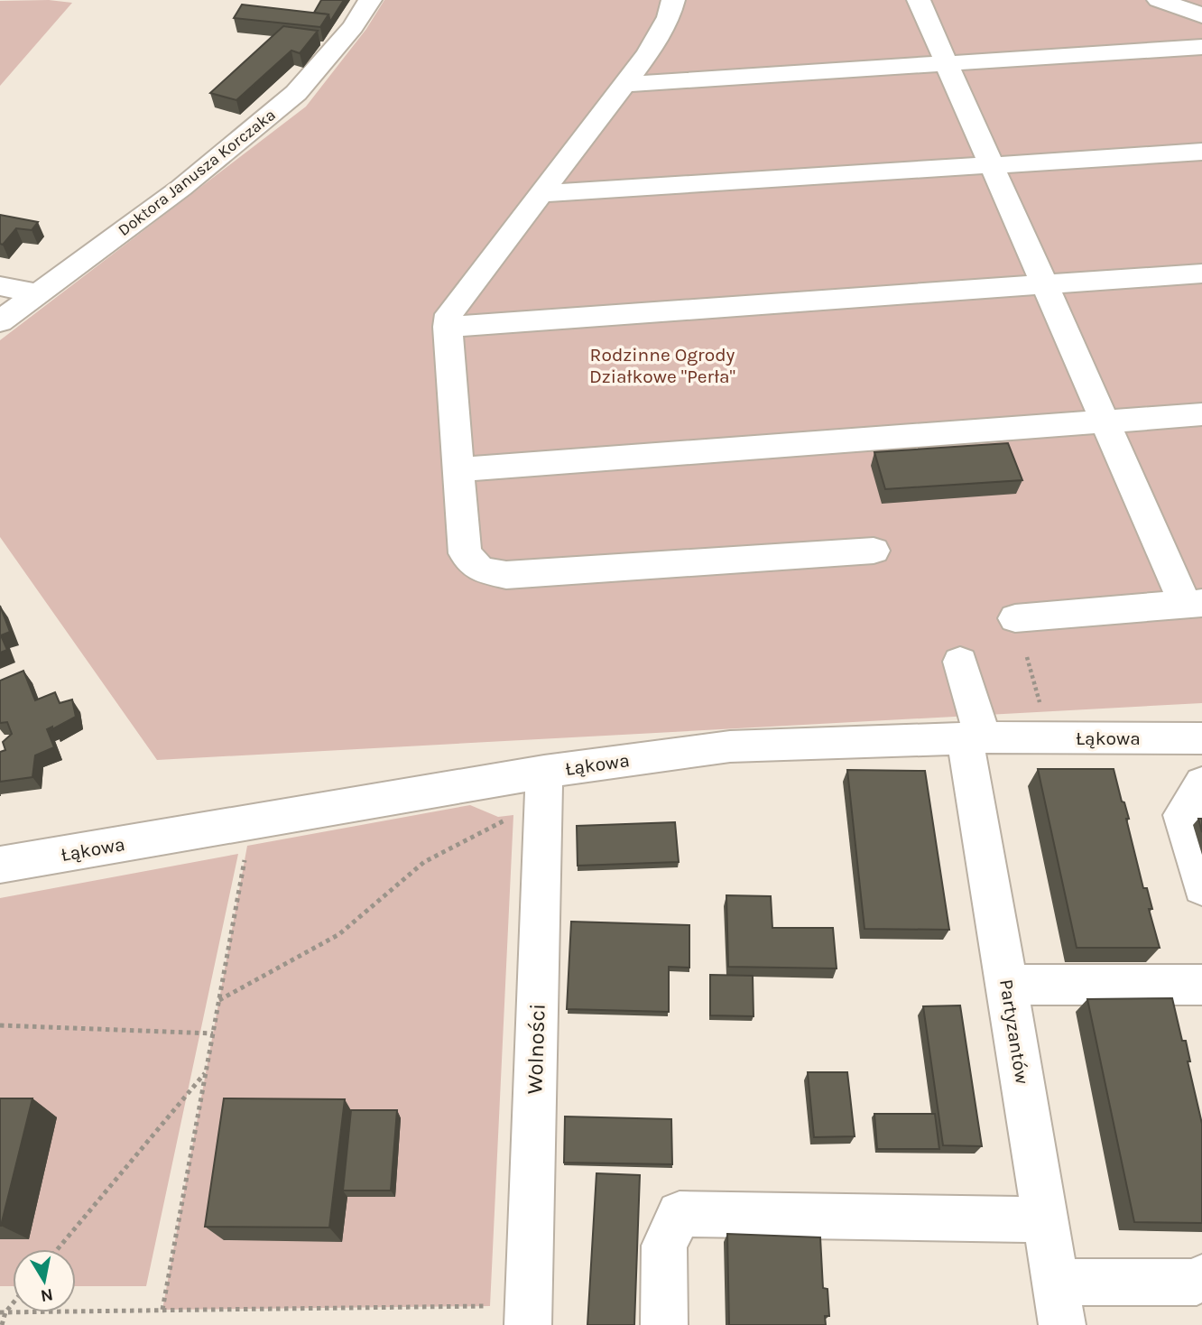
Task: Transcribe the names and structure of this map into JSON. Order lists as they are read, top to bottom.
{
  "streets": {
    "street": [
      "Doktora Janusza Korczaka",
      "Łąkowa",
      "Partyzantów",
      "Wolności"
    ]
  },
  "crossings": [
    ["Łąkowa", "Partyzantów"],
    ["Łąkowa", "Wolności"]
  ],
  "parks": ["Rodzinne Ogrody Działkowe \"Perła\""],
  "north": "bottom"
}
